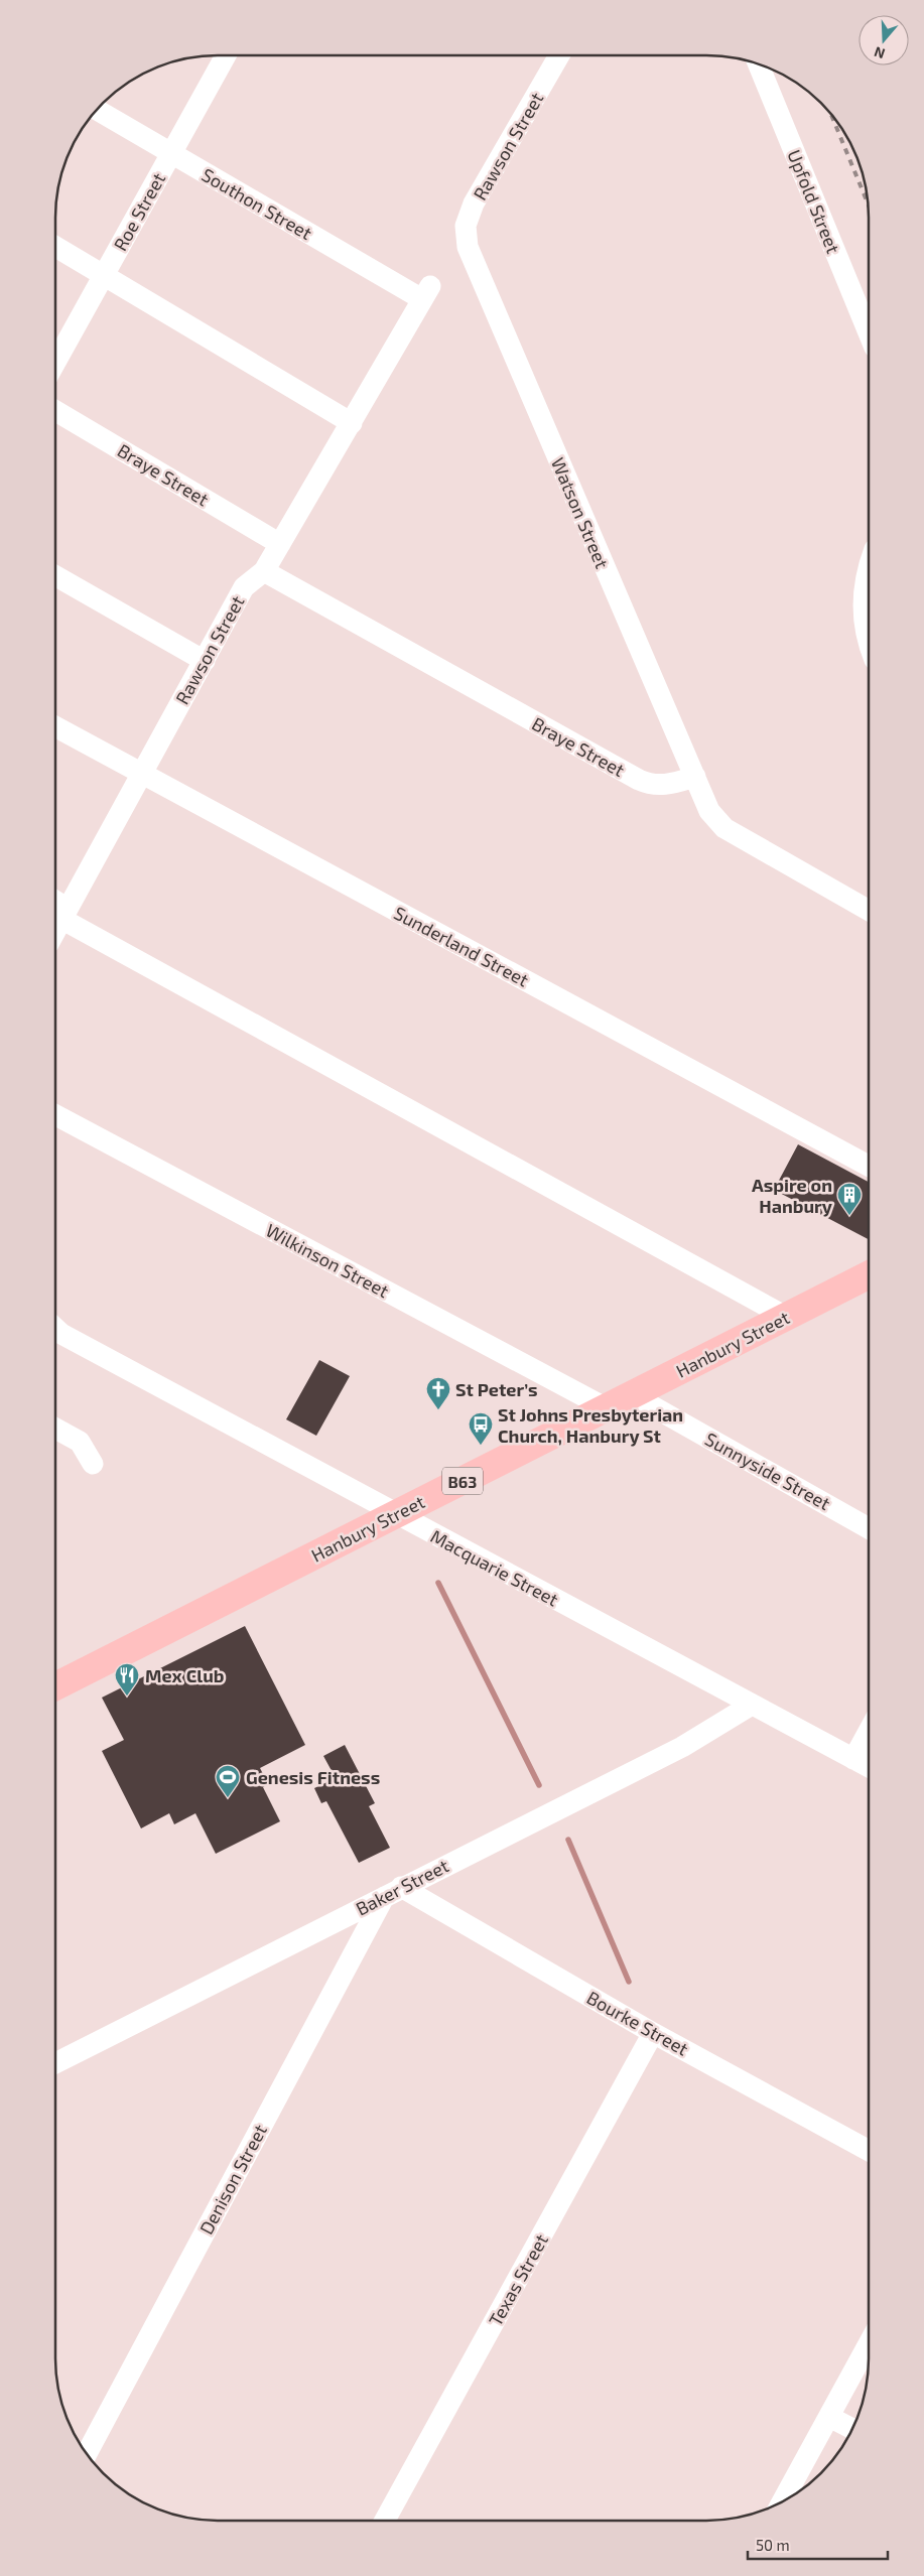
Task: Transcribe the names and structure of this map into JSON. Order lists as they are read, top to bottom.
{
  "streets": {
    "main road": ["Hanbury Street", "B63"],
    "street": [
      "Rawson Street",
      "Upfold Street",
      "Southon Street",
      "Roe Street",
      "Braye Street",
      "Watson Street",
      "Sunderland Street",
      "Wilkinson Street",
      "Sunnyside Street",
      "Macquarie Street",
      "Baker Street",
      "Bourke Street",
      "Denison Street",
      "Texas Street"
    ]
  },
  "crossings": [
    ["Rawson Street", "Southon Street"],
    ["Rawson Street", "Braye Street"],
    ["Rawson Street", "Watson Street"],
    ["Rawson Street", "Sunderland Street"],
    ["Southon Street", "Roe Street"],
    ["Braye Street", "Watson Street"],
    ["Wilkinson Street", "Hanbury Street"],
    ["Hanbury Street", "Sunnyside Street"],
    ["Hanbury Street", "Macquarie Street"],
    ["Macquarie Street", "Baker Street"],
    ["Baker Street", "Bourke Street"],
    ["Baker Street", "Denison Street"],
    ["Bourke Street", "Denison Street"],
    ["Bourke Street", "Texas Street"]
  ],
  "places": {
    "building": ["Aspire on Hanbury"],
    "church": ["St Peter’s"],
    "bus stop": ["St Johns Presbyterian Church, Hanbury St"],
    "restaurant": ["Mex Club"],
    "sports": ["Genesis Fitness"]
  },
  "scale_bar": "50 m",
  "north": "bottom"
}
